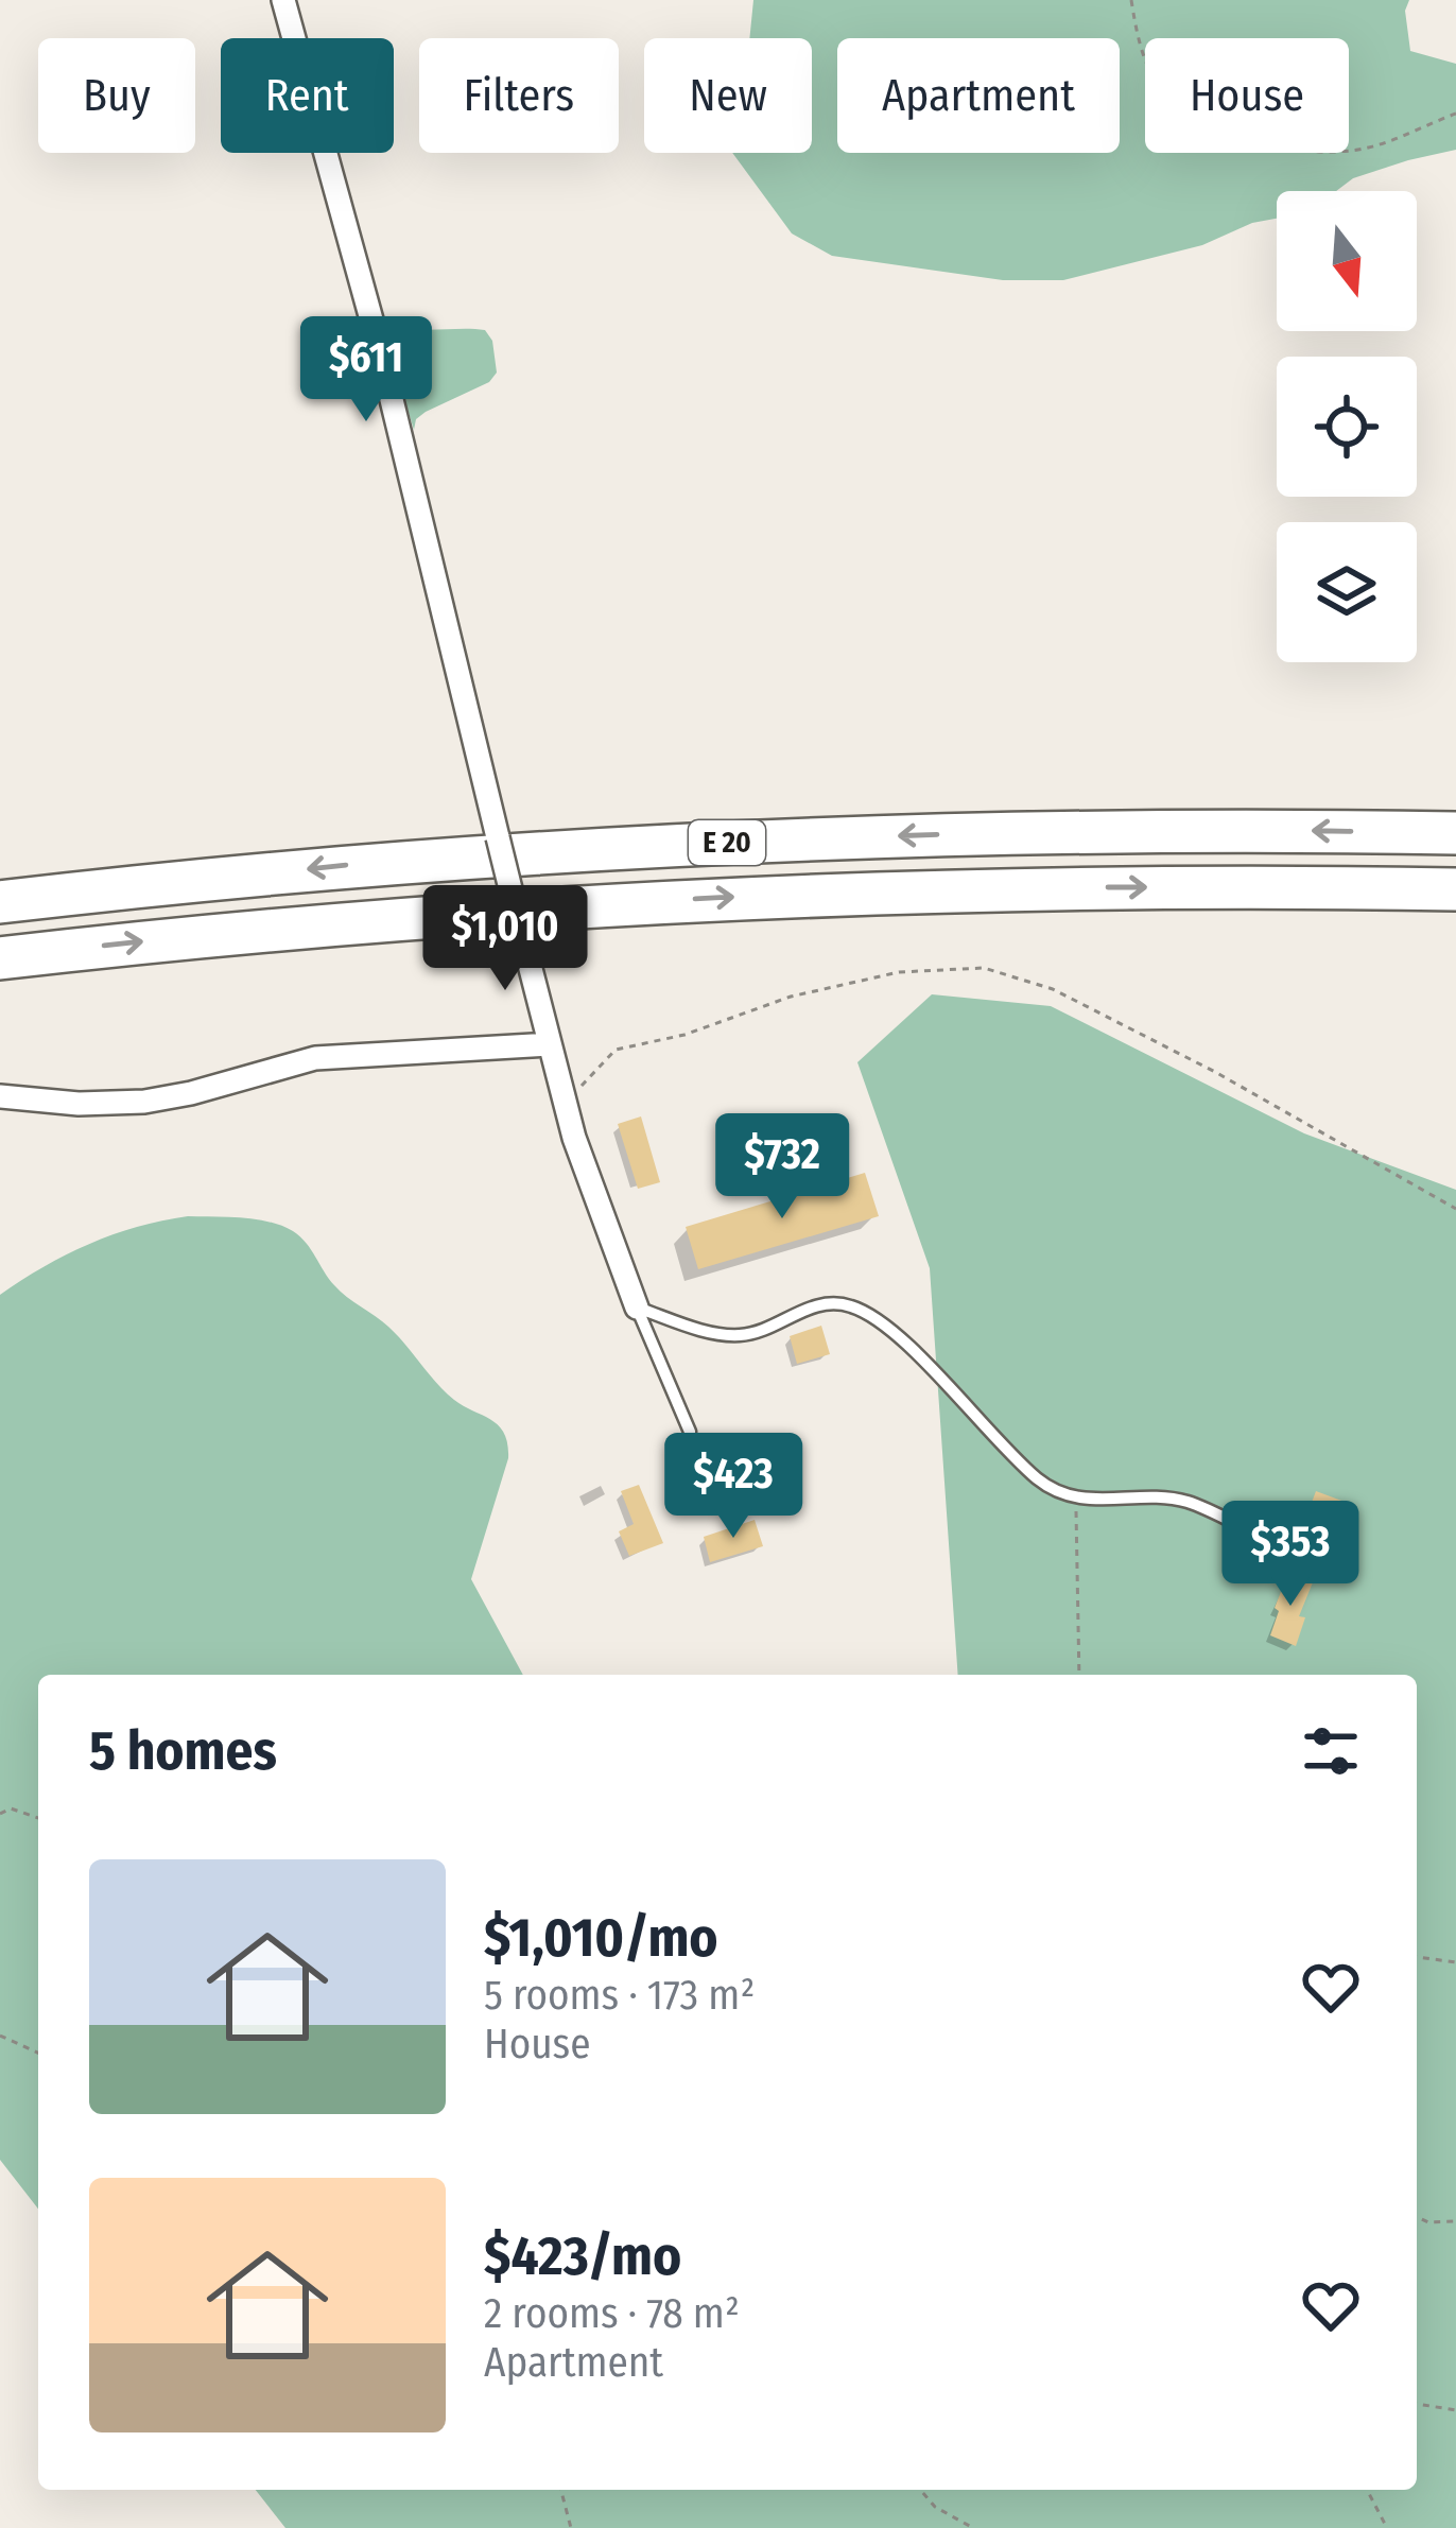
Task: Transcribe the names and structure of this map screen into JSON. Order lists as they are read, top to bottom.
{
  "streets": {
    "highway": ["E 20"]
  },
  "north": "bottom",
  "page": {
    "chip": [
      "Buy",
      "Rent",
      "Filters",
      "New",
      "Apartment",
      "House"
    ],
    "price": [
      "$611",
      "$1,010",
      "$732",
      "$423",
      "$353"
    ],
    "heading": "5 homes",
    "list": [
      {
        "name": "$1,010/mo",
        "note": "5 rooms · 173 m² · House"
      },
      {
        "name": "$423/mo",
        "note": "2 rooms · 78 m² · Apartment"
      }
    ]
  }
}
